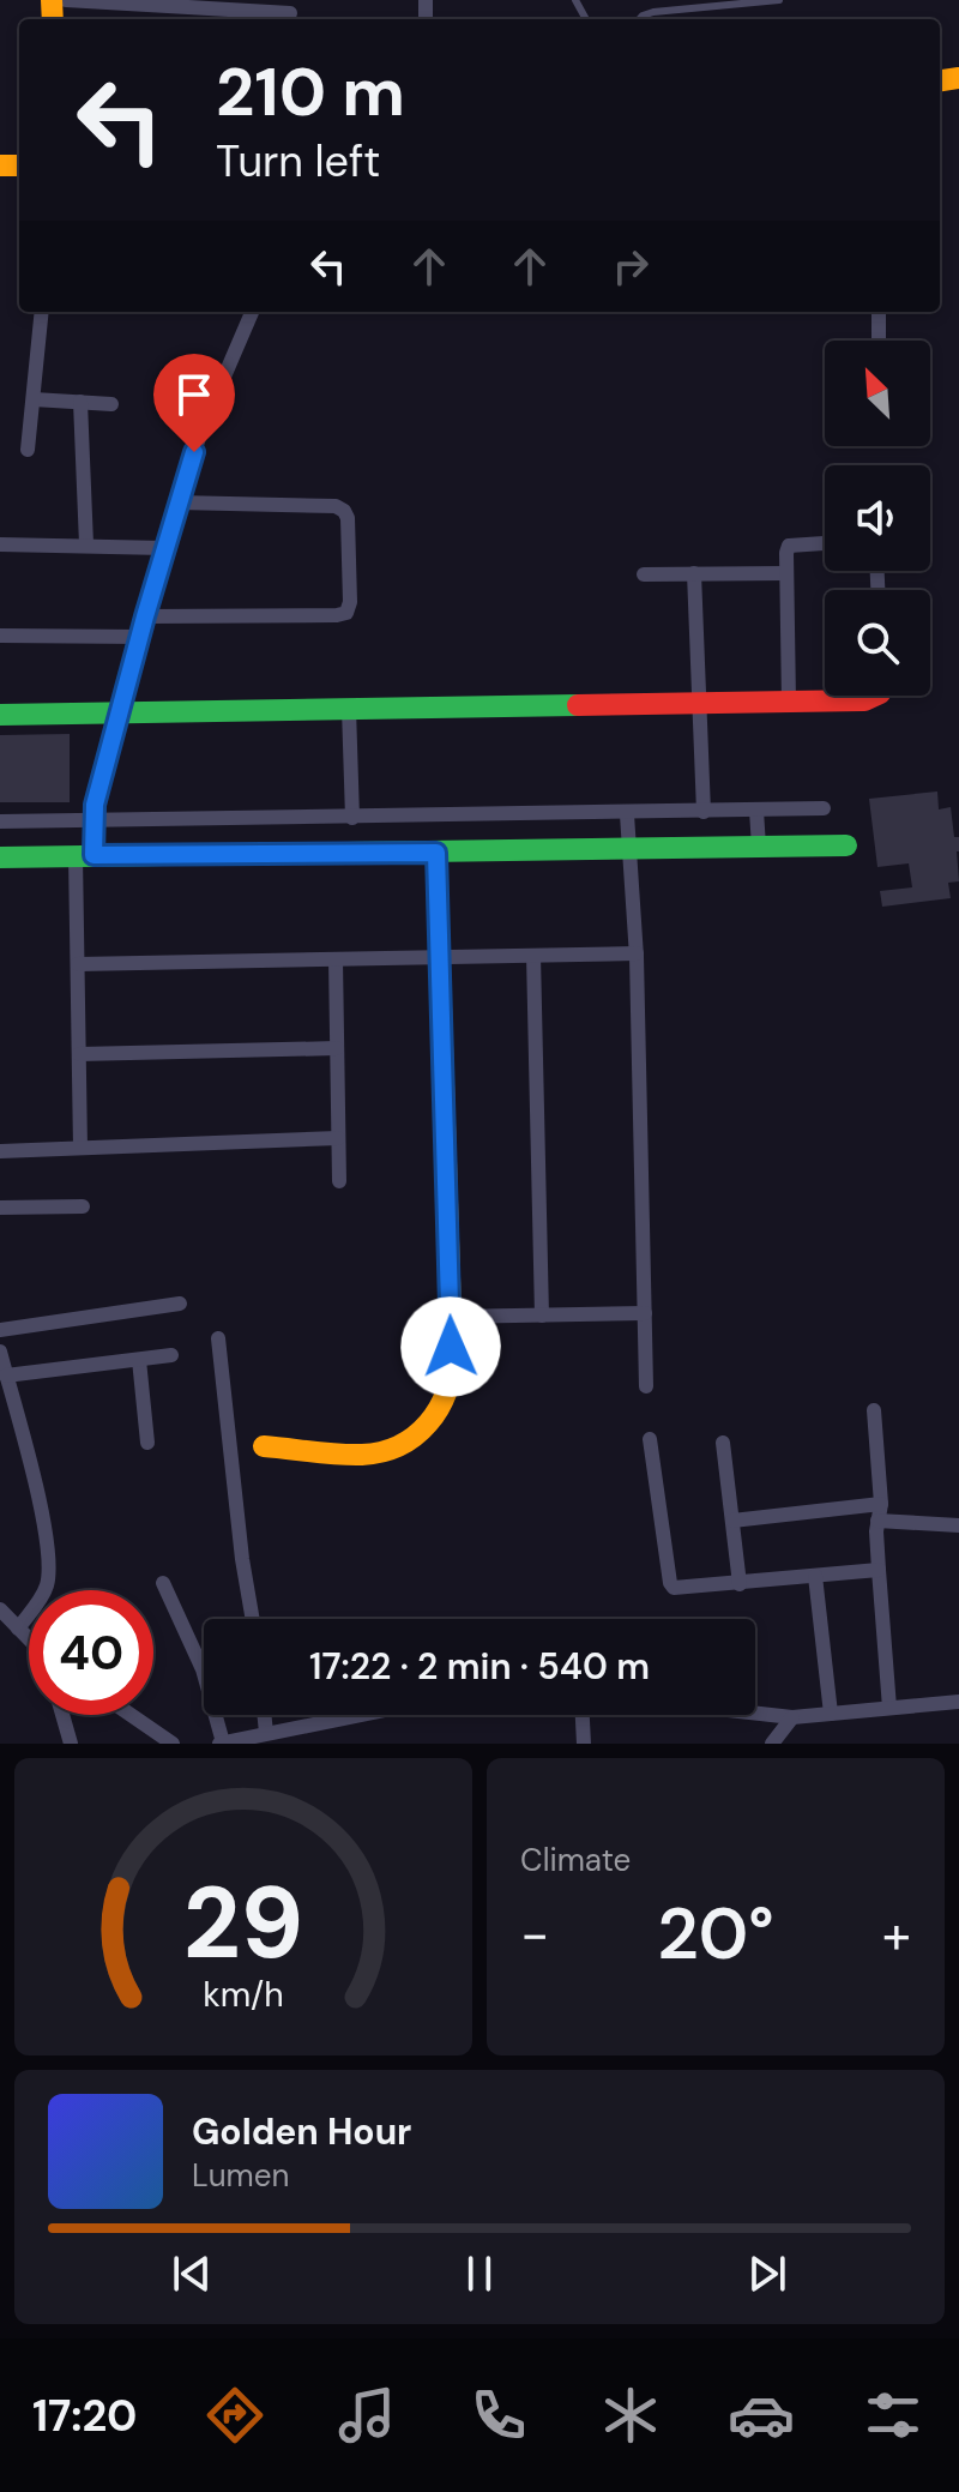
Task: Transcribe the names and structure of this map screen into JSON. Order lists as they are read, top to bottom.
{
  "north": "top left",
  "page": {
    "turn": ["210 m", "Turn left"],
    "limit": "40",
    "trip": "17:22 · 2 min · 540 m",
    "tile": "Climate",
    "heat": ["−", "20°", "+"],
    "song": ["Golden Hour", "Lumen"],
    "tabs": "17:20",
    "gauge": ["29", "km/h"]
  }
}
